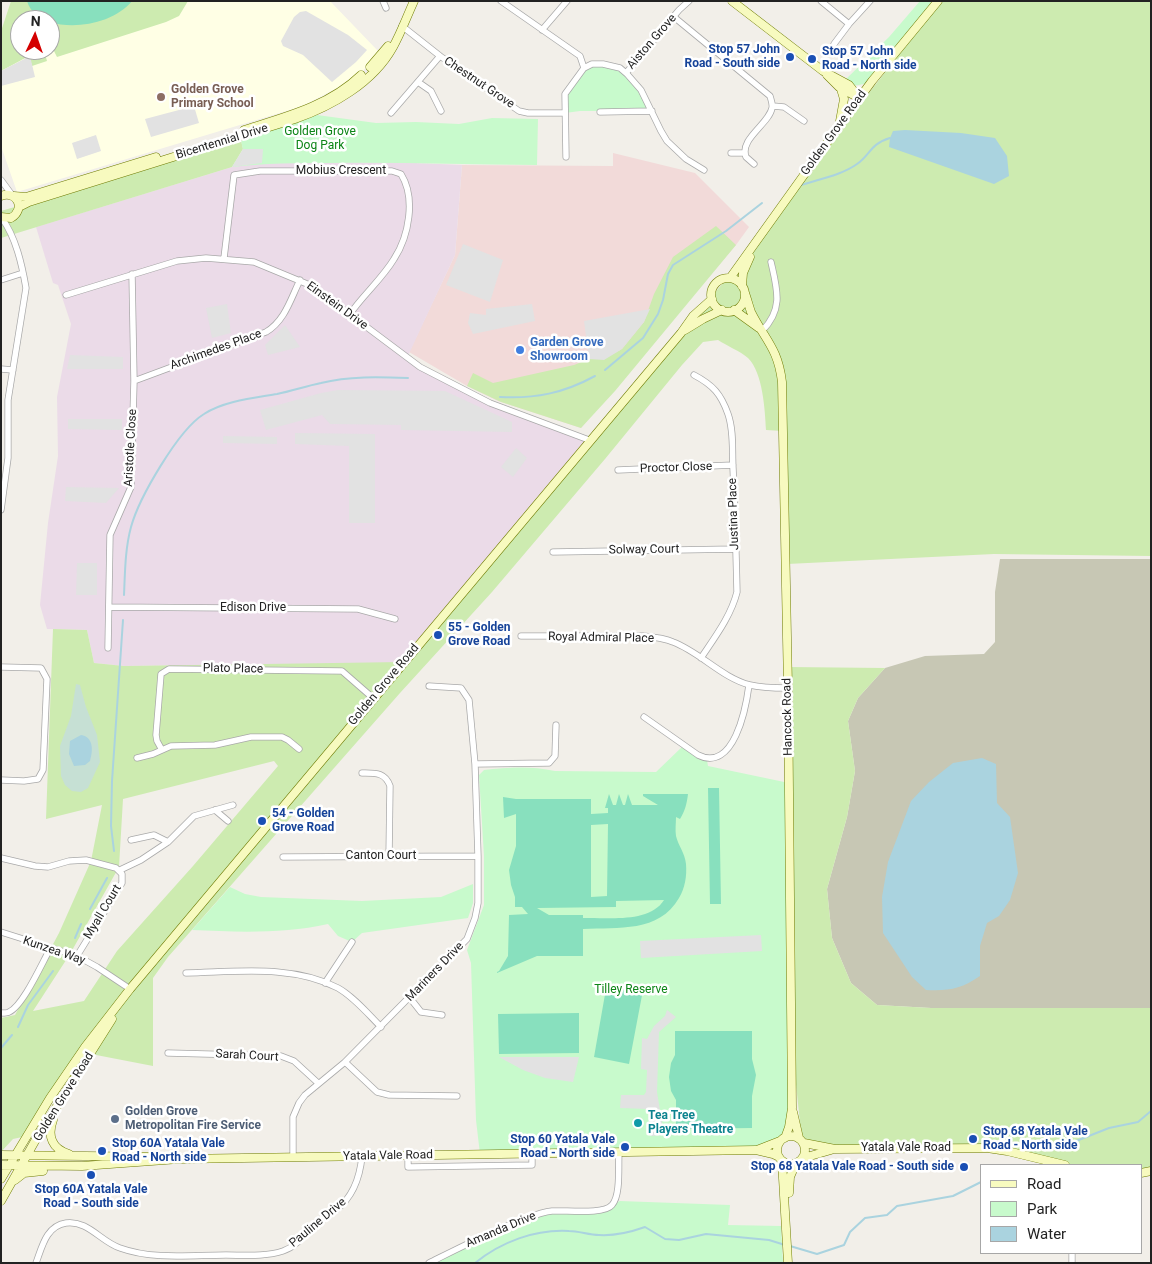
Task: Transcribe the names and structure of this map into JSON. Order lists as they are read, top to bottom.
{
  "streets": {
    "main road": [
      "Golden Grove Road",
      "Bicentennial Drive",
      "Hancock Road",
      "Yatala Vale Road"
    ],
    "street": [
      "Aiston Grove",
      "Chestnut Grove",
      "Mobius Crescent",
      "Einstein Drive",
      "Archimedes Place",
      "Aristotle Close",
      "Proctor Close",
      "Justina Place",
      "Solway Court",
      "Edison Drive",
      "Royal Admiral Place",
      "Plato Place",
      "Canton Court",
      "Myall Court",
      "Kunzea Way",
      "Mariners Drive",
      "Sarah Court",
      "Pauline Drive",
      "Amanda Drive"
    ]
  },
  "crossings": [
    ["Chestnut Grove", "Bicentennial Drive"],
    ["Golden Grove Road", "Einstein Drive"],
    ["Golden Grove Road", "Plato Place"],
    ["Golden Grove Road", "Hancock Road"],
    ["Golden Grove Road", "Kunzea Way"],
    ["Golden Grove Road", "Yatala Vale Road"],
    ["Mobius Crescent", "Einstein Drive"],
    ["Einstein Drive", "Archimedes Place"],
    ["Einstein Drive", "Aristotle Close"],
    ["Archimedes Place", "Aristotle Close"],
    ["Aristotle Close", "Edison Drive"],
    ["Proctor Close", "Justina Place"],
    ["Justina Place", "Solway Court"],
    ["Justina Place", "Royal Admiral Place"],
    ["Royal Admiral Place", "Hancock Road"],
    ["Hancock Road", "Yatala Vale Road"],
    ["Canton Court", "Mariners Drive"],
    ["Myall Court", "Kunzea Way"],
    ["Mariners Drive", "Sarah Court"],
    ["Mariners Drive", "Yatala Vale Road"],
    ["Yatala Vale Road", "Pauline Drive"],
    ["Yatala Vale Road", "Amanda Drive"]
  ],
  "parks": ["Golden Grove Dog Park", "Tilley Reserve"],
  "places": [
    "Stop 57 John Road - South side",
    "Stop 57 John Road - North side",
    "Golden Grove Primary School",
    "Garden Grove Showroom",
    "55 - Golden Grove Road",
    "54 - Golden Grove Road",
    "Golden Grove Metropolitan Fire Service",
    "Tea Tree Players Theatre",
    "Stop 68 Yatala Vale Road - North side",
    "Stop 60 Yatala Vale Road - North side",
    "Stop 60A Yatala Vale Road - North side",
    "Stop 68 Yatala Vale Road - South side",
    "Stop 60A Yatala Vale Road - South side"
  ],
  "legend": ["Road", "Park", "Water"],
  "north": "top"
}
